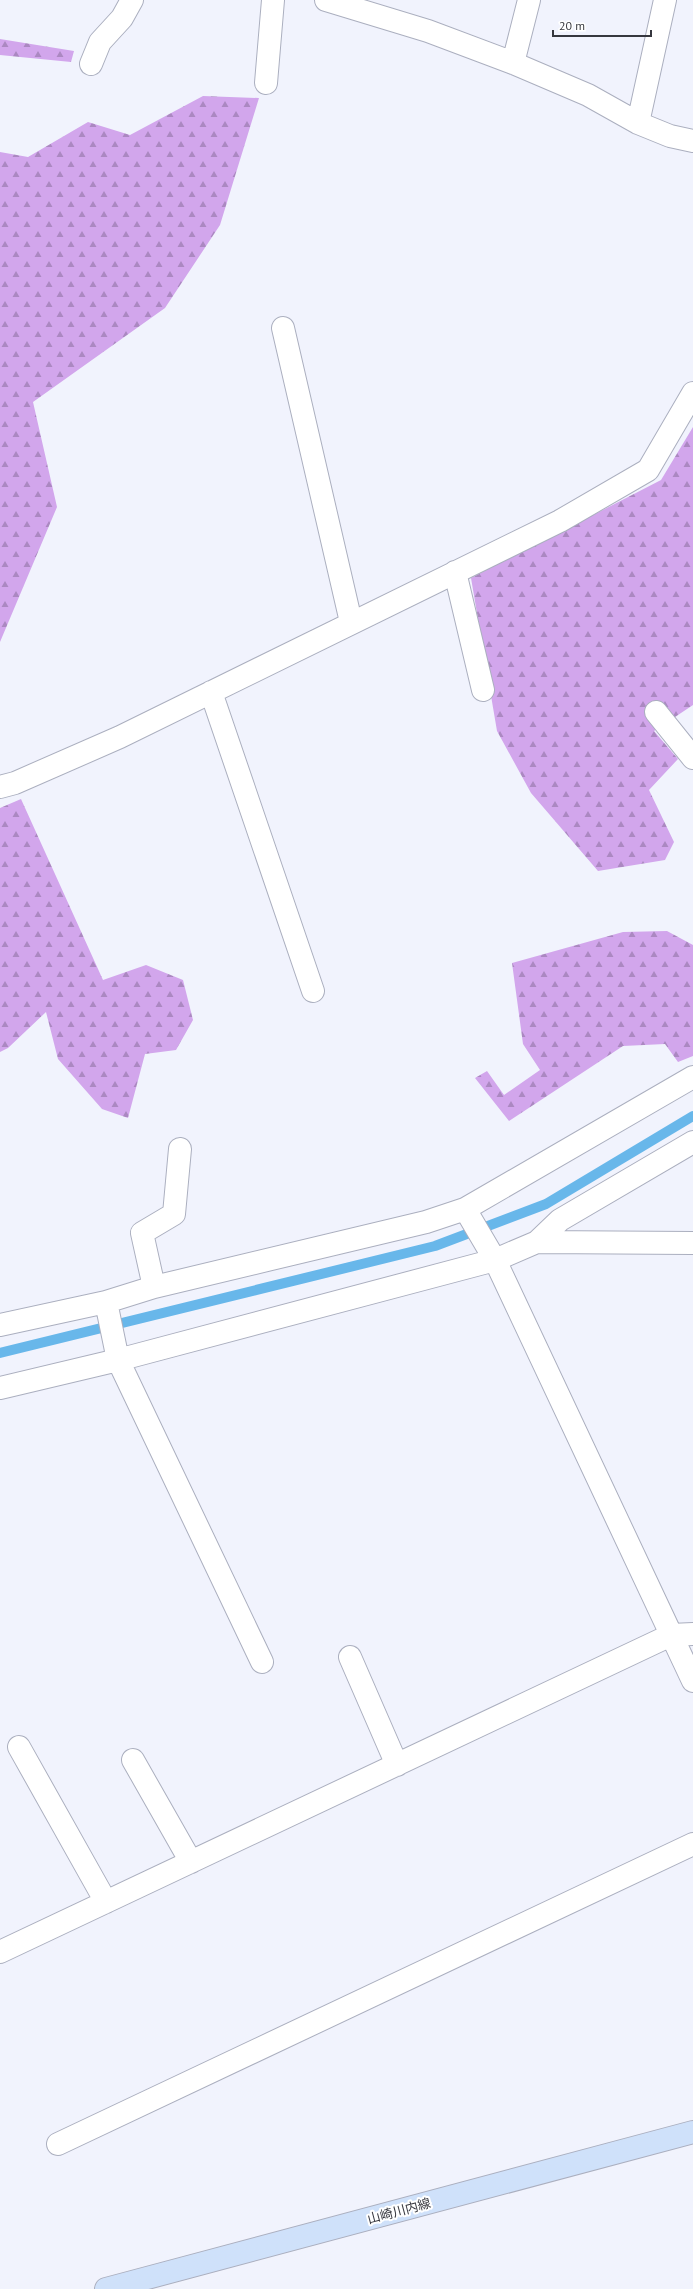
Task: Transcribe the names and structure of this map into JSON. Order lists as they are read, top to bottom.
{
  "streets": {
    "main road": ["山崎川内線"]
  },
  "scale_bar": "20 m"
}
